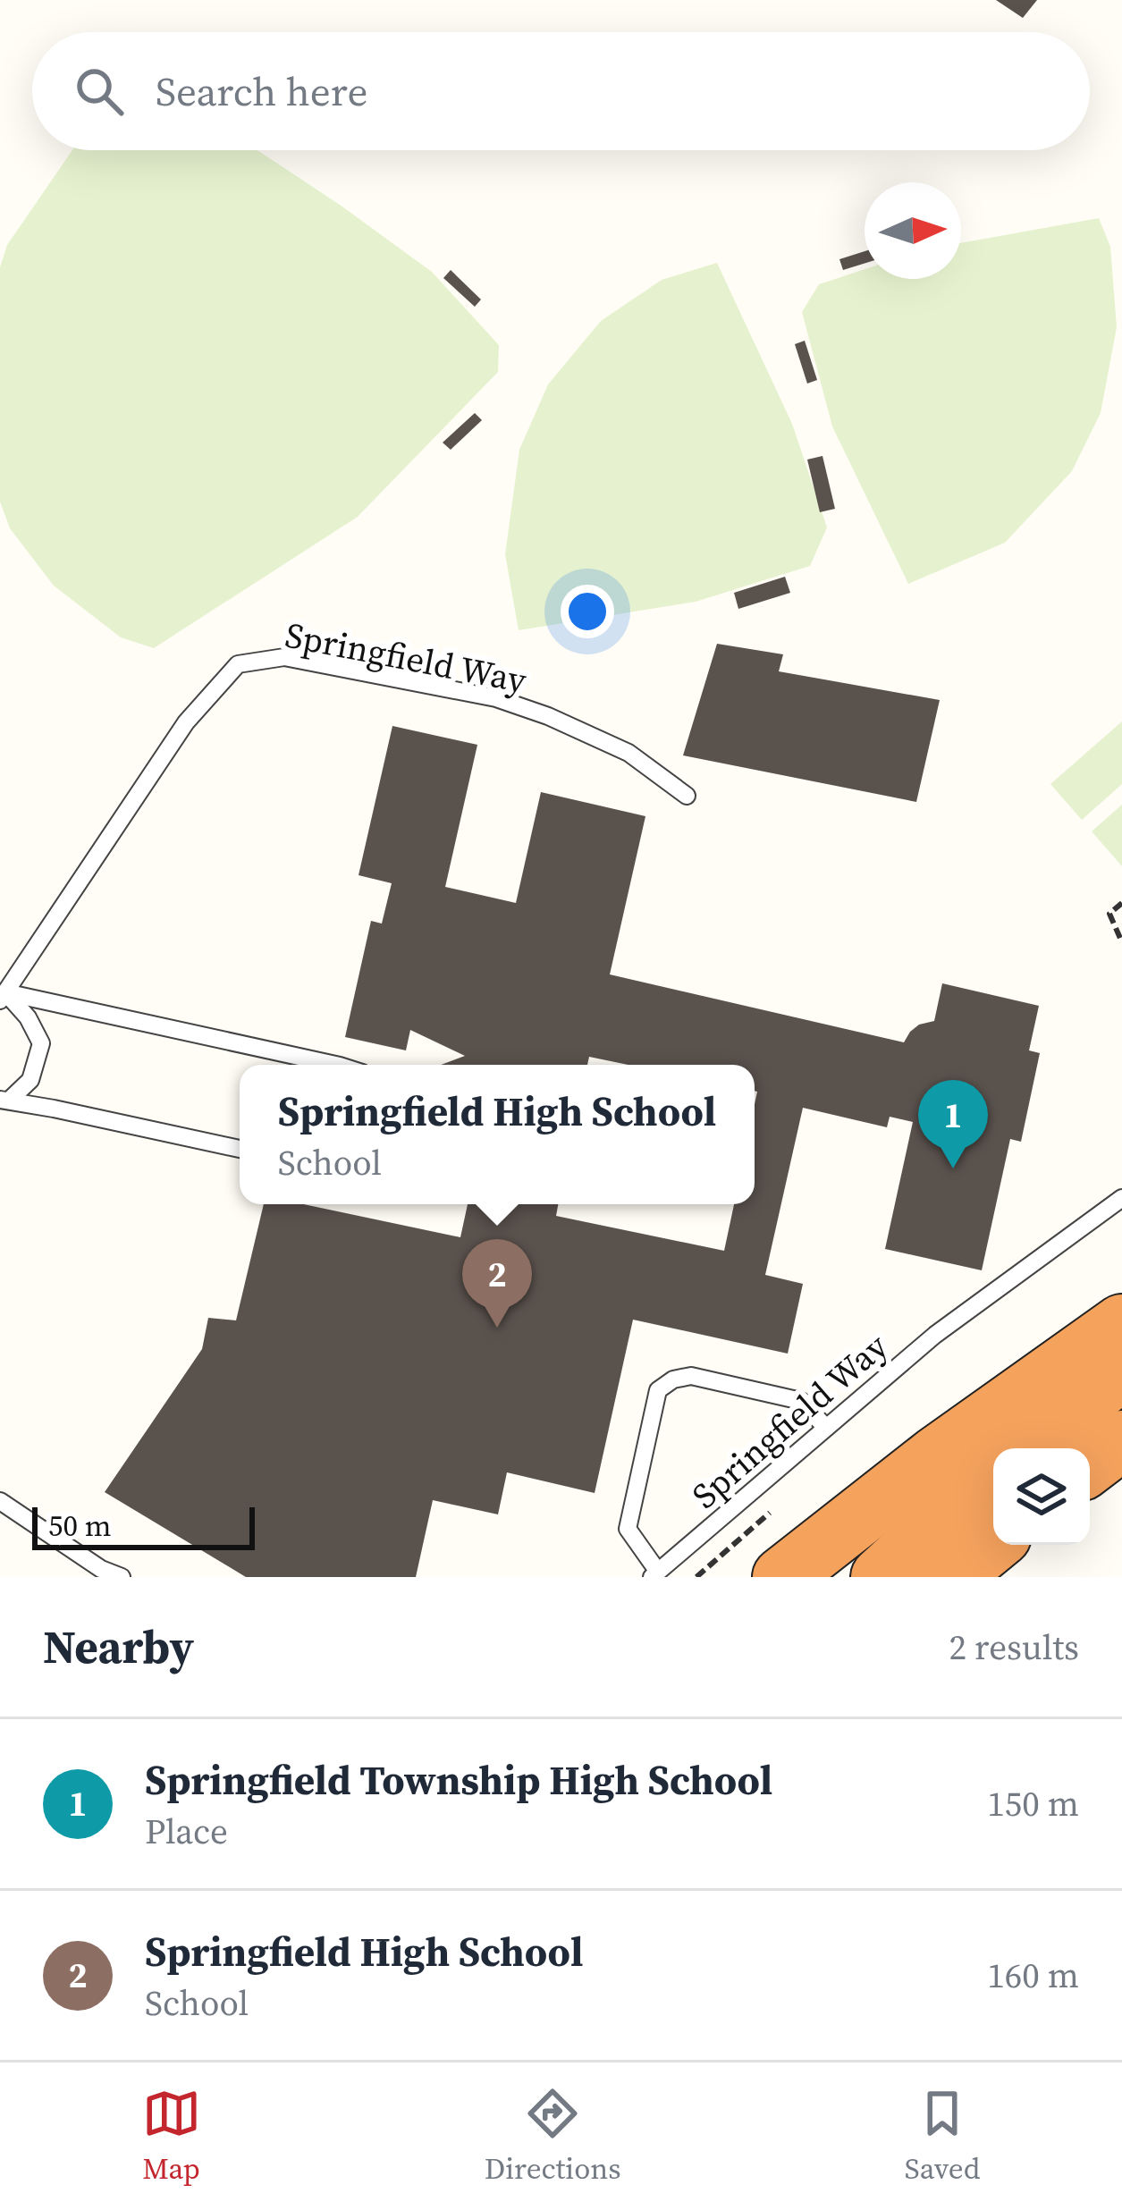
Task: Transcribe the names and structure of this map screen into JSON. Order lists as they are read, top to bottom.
{
  "streets": {
    "lane": ["Springfield Way"]
  },
  "scale_bar": "50 m",
  "north": "right",
  "page": {
    "search": "Search here",
    "popup": ["Springfield High School", "School"],
    "pins": ["1", "2"],
    "scale": "50 m",
    "heading": ["Nearby", "2 results"],
    "list": [
      {
        "mark": "1",
        "name": "Springfield Township High School",
        "note": "Place",
        "value": "150 m"
      },
      {
        "mark": "2",
        "name": "Springfield High School",
        "note": "School",
        "value": "160 m"
      }
    ],
    "nav": ["Map", "Directions", "Saved"]
  }
}
